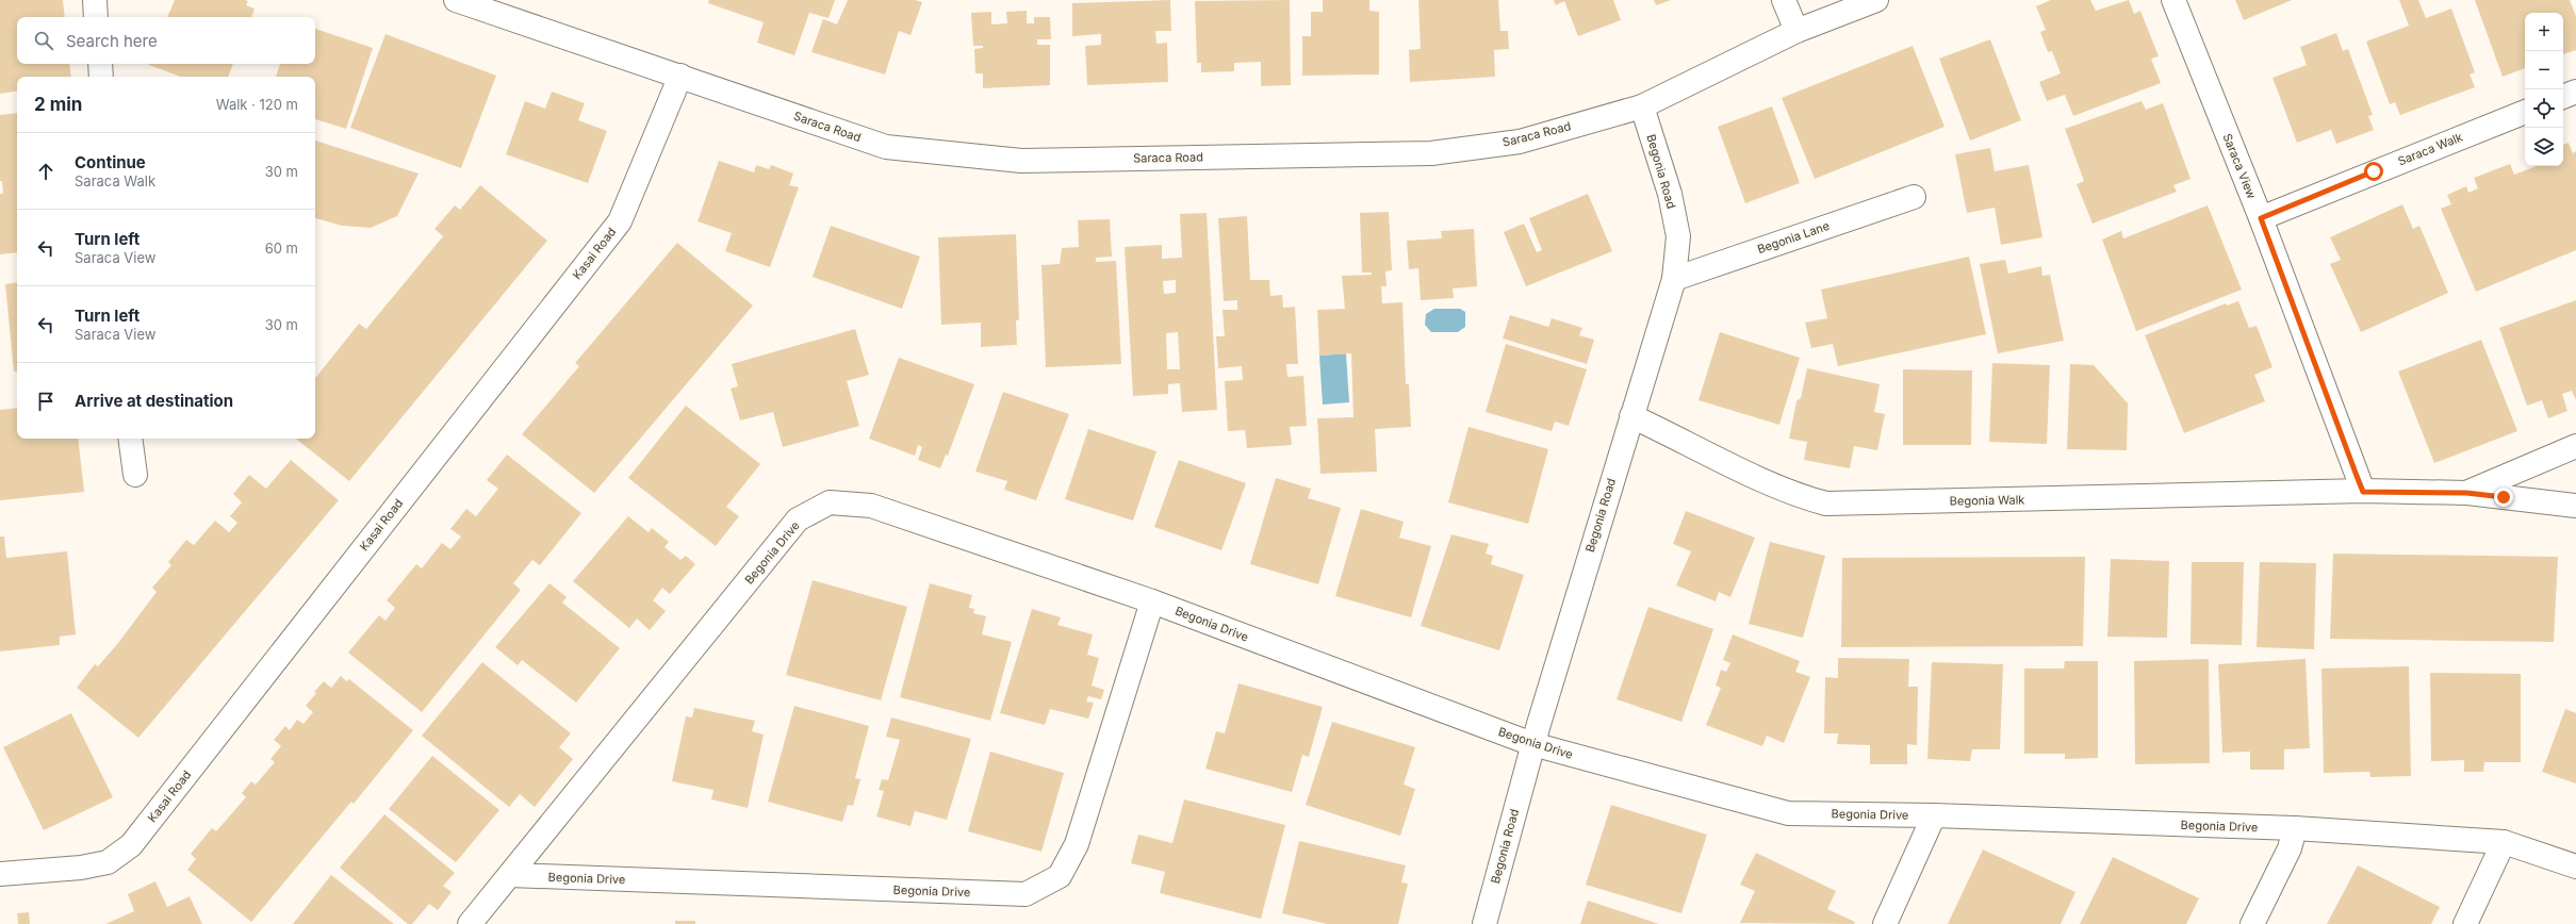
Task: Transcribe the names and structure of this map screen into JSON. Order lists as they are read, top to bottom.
{
  "streets": {
    "street": [
      "Saraca Road",
      "Saraca Walk",
      "Saraca View",
      "Begonia Road",
      "Begonia Lane",
      "Kasai Road",
      "Begonia Walk",
      "Begonia Drive"
    ]
  },
  "crossings": [
    ["Saraca Road", "Begonia Road"],
    ["Saraca Road", "Kasai Road"],
    ["Saraca Walk", "Saraca View"],
    ["Saraca View", "Begonia Walk"],
    ["Begonia Road", "Begonia Lane"],
    ["Begonia Road", "Begonia Walk"],
    ["Begonia Road", "Begonia Drive"]
  ],
  "page": {
    "map_buttons": ["+", "−"],
    "search": "Search here",
    "heading": ["2 min", "Walk · 120 m"],
    "list": [
      ["Continue", "Saraca Walk", "30 m"],
      ["Turn left", "Saraca View", "60 m"],
      ["Turn left", "Saraca View", "30 m"],
      "Arrive at destination"
    ]
  }
}
